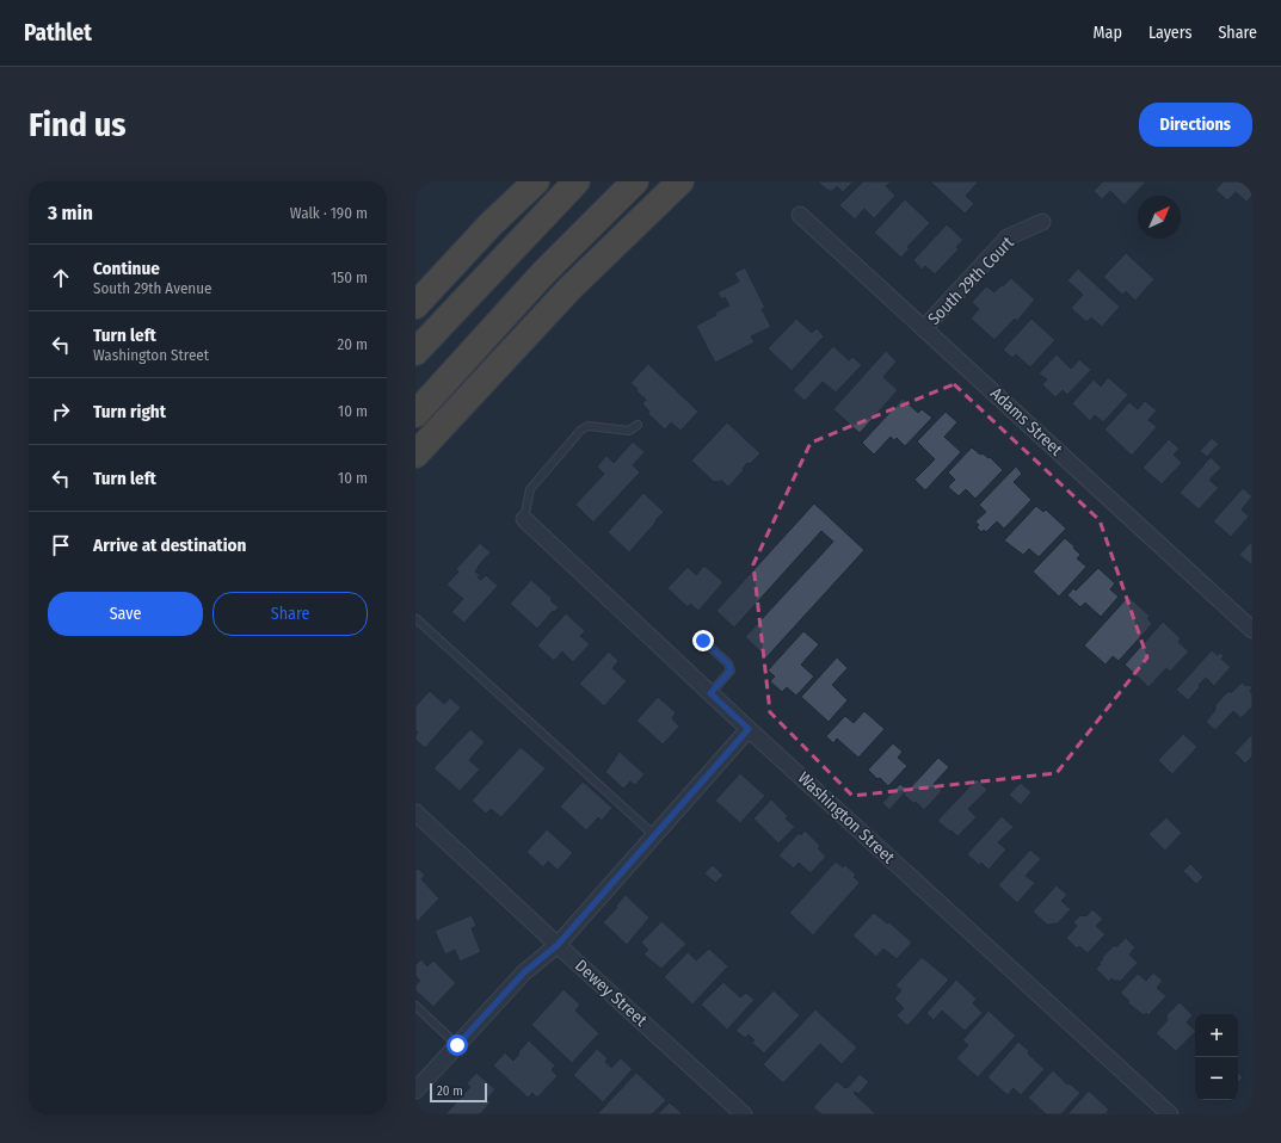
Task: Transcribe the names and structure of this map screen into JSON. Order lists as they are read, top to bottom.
{
  "streets": {
    "street": [
      "South 29th Court",
      "Adams Street",
      "Washington Street",
      "Dewey Street"
    ]
  },
  "crossings": [
    ["South 29th Court", "Adams Street"]
  ],
  "scale_bar": "20 m",
  "north": "top right",
  "page": {
    "header": "Pathlet",
    "nav": ["Map", "Layers", "Share"],
    "buttons": [
      "Directions",
      ["Save", "Share"]
    ],
    "title": "Find us",
    "heading": ["3 min", "Walk · 190 m"],
    "list": [
      ["Continue", "South 29th Avenue", "150 m"],
      ["Turn left", "Washington Street", "20 m"],
      ["Turn right", "10 m"],
      ["Turn left", "10 m"],
      "Arrive at destination"
    ],
    "map_buttons": ["+", "−"],
    "scale": "20 m"
  }
}
